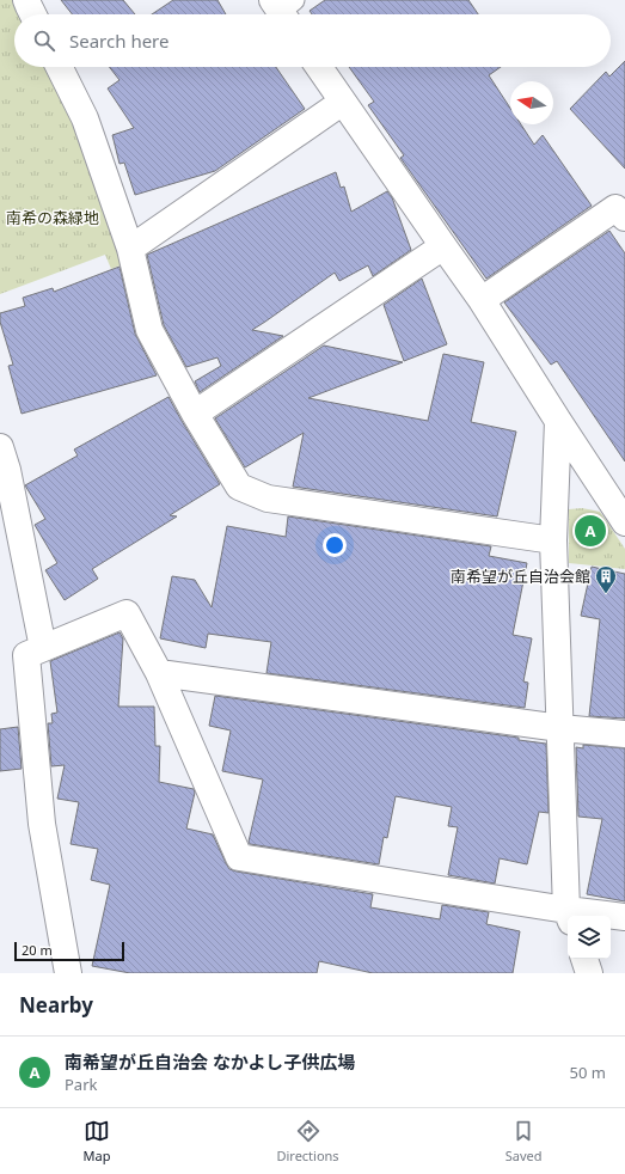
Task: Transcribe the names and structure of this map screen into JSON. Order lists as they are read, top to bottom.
{
  "parks": ["南希の森緑地"],
  "places": {
    "building": ["南希望が丘自治会館"]
  },
  "scale_bar": "20 m",
  "north": "left",
  "page": {
    "search": "Search here",
    "pins": "A",
    "scale": "20 m",
    "heading": "Nearby",
    "list": [
      {
        "mark": "A",
        "name": "南希望が丘自治会 なかよし子供広場",
        "note": "Park",
        "value": "50 m"
      }
    ],
    "nav": ["Map", "Directions", "Saved"]
  }
}
